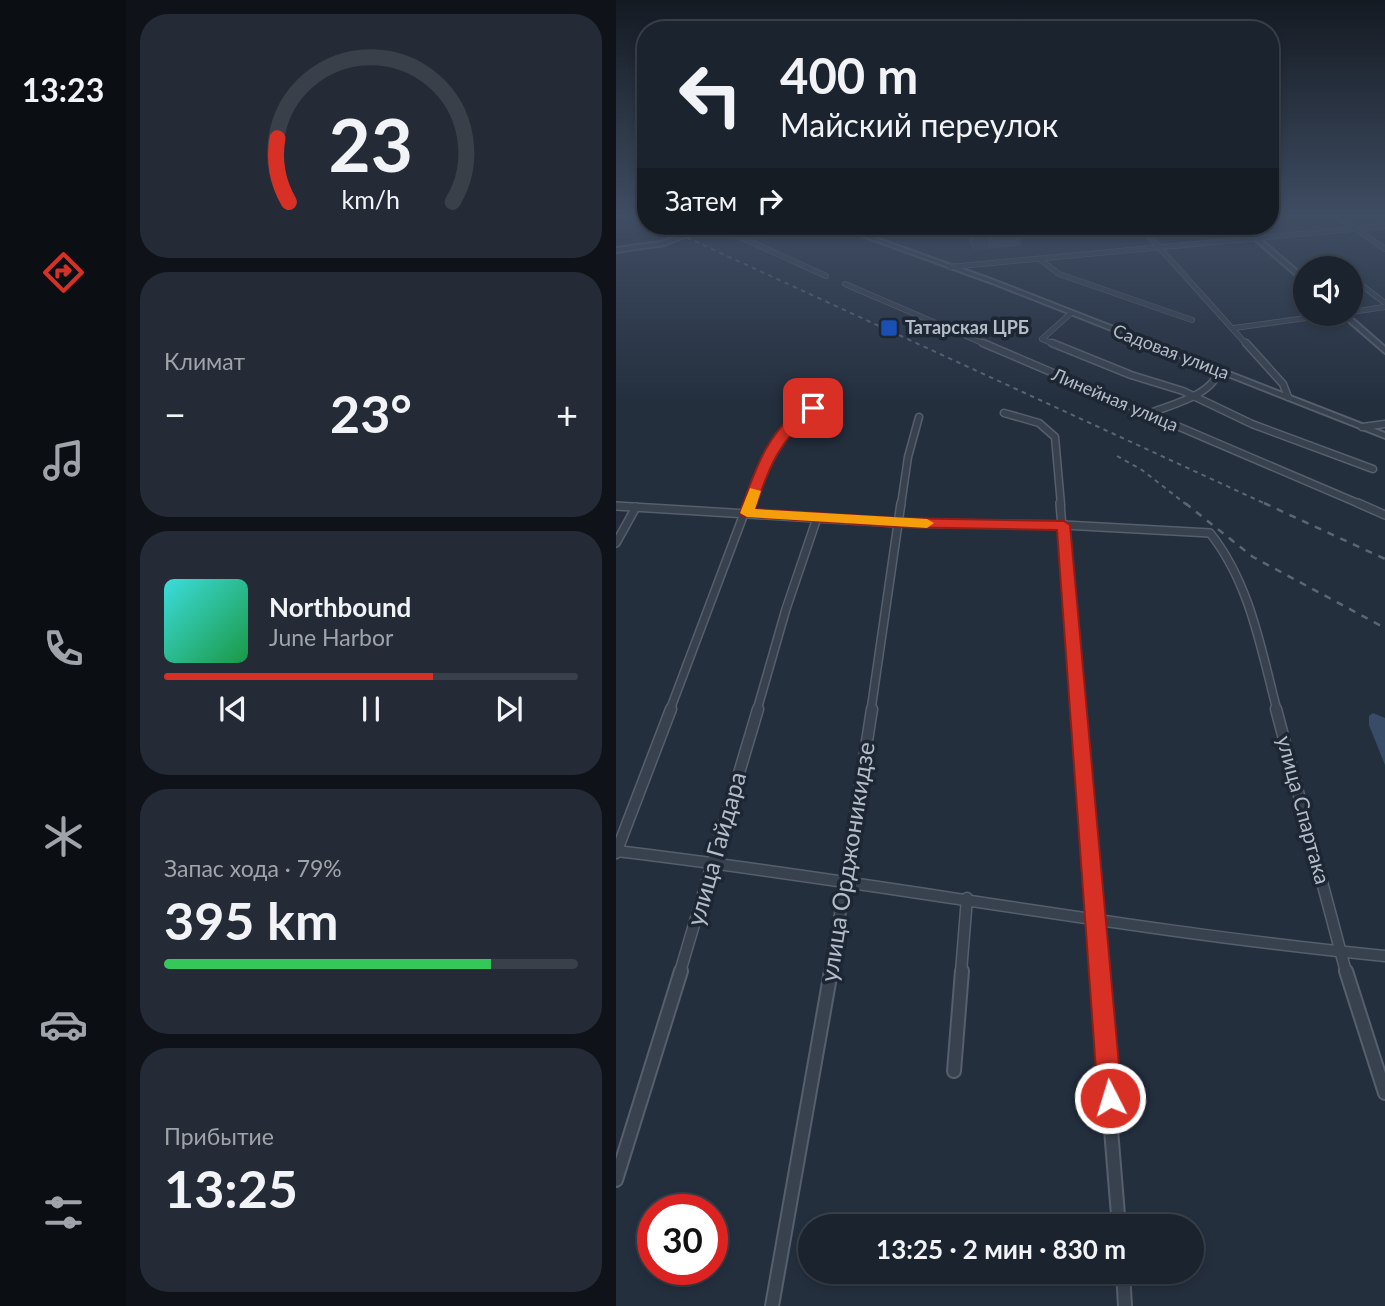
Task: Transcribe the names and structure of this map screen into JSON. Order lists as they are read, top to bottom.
{
  "streets": {
    "street": [
      "Садовая улица",
      "Линейная улица",
      "улица Спартака",
      "улица Гайдара",
      "улица Орджоникидзе"
    ]
  },
  "places": {
    "transit": ["Татарская ЦРБ"]
  },
  "page": {
    "tabs": "13:23",
    "turn": ["400 m", "Майский переулок"],
    "then": "Затем",
    "tile": [
      "Климат",
      ["Запас хода · 79%", "395 km"],
      ["Прибытие", "13:25"]
    ],
    "heat": ["−", "23°", "+"],
    "song": ["Northbound", "June Harbor"],
    "limit": "30",
    "trip": "13:25 · 2 мин · 830 m",
    "gauge": ["23", "km/h"]
  }
}
